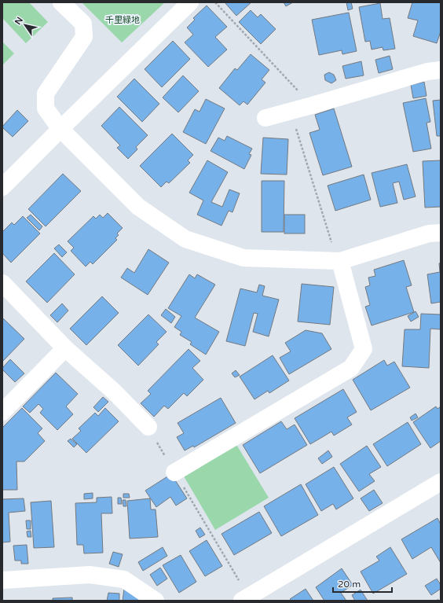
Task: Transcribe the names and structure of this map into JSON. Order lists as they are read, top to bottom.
{
  "parks": ["千里緑地"],
  "scale_bar": "20 m",
  "north": "top left"
}
